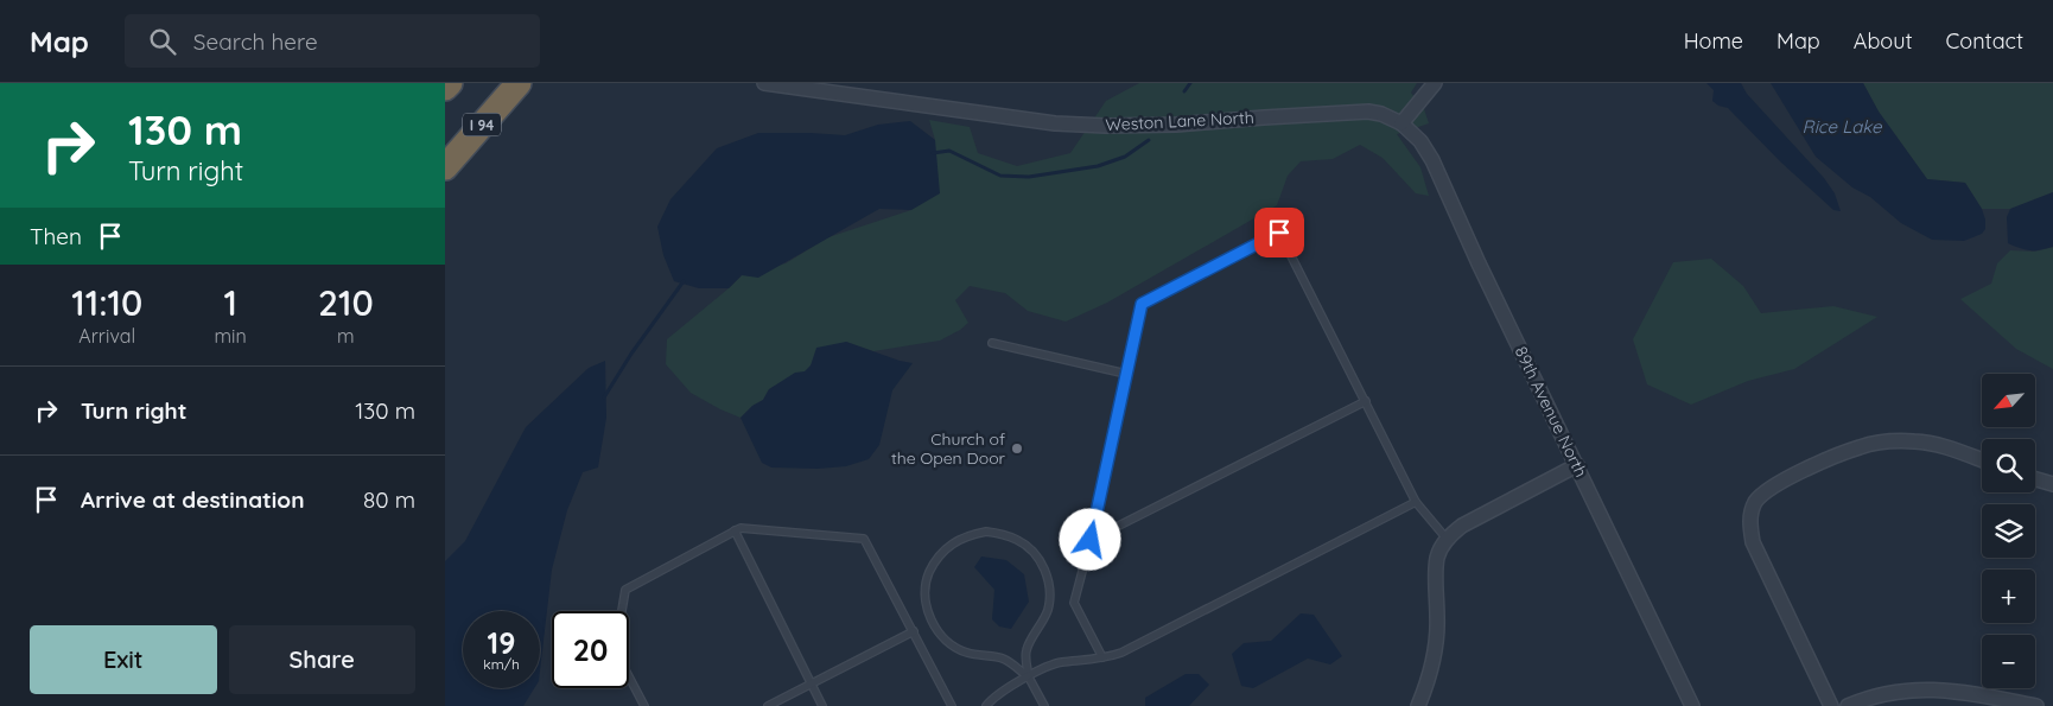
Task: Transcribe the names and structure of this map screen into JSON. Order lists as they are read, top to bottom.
{
  "streets": {
    "highway": ["I 94"],
    "street": ["Weston Lane North", "89th Avenue North"]
  },
  "crossings": [
    ["Weston Lane North", "89th Avenue North"]
  ],
  "water": ["Rice Lake"],
  "places": ["Church of the Open Door"],
  "north": "bottom left",
  "page": {
    "header": "Map",
    "search": "Search here",
    "nav": [
      "Home",
      "Map",
      "About",
      "Contact"
    ],
    "turn": ["130 m", "Turn right"],
    "then": "Then",
    "eta": [
      "11:10",
      "Arrival",
      "1",
      "min",
      "210",
      "m"
    ],
    "list": [
      {
        "name": "Turn right",
        "value": "130 m"
      },
      {
        "name": "Arrive at destination",
        "value": "80 m"
      }
    ],
    "map_buttons": ["+", "−"],
    "speed": "19 km/h",
    "limit": "20",
    "buttons": ["Exit", "Share"]
  }
}
